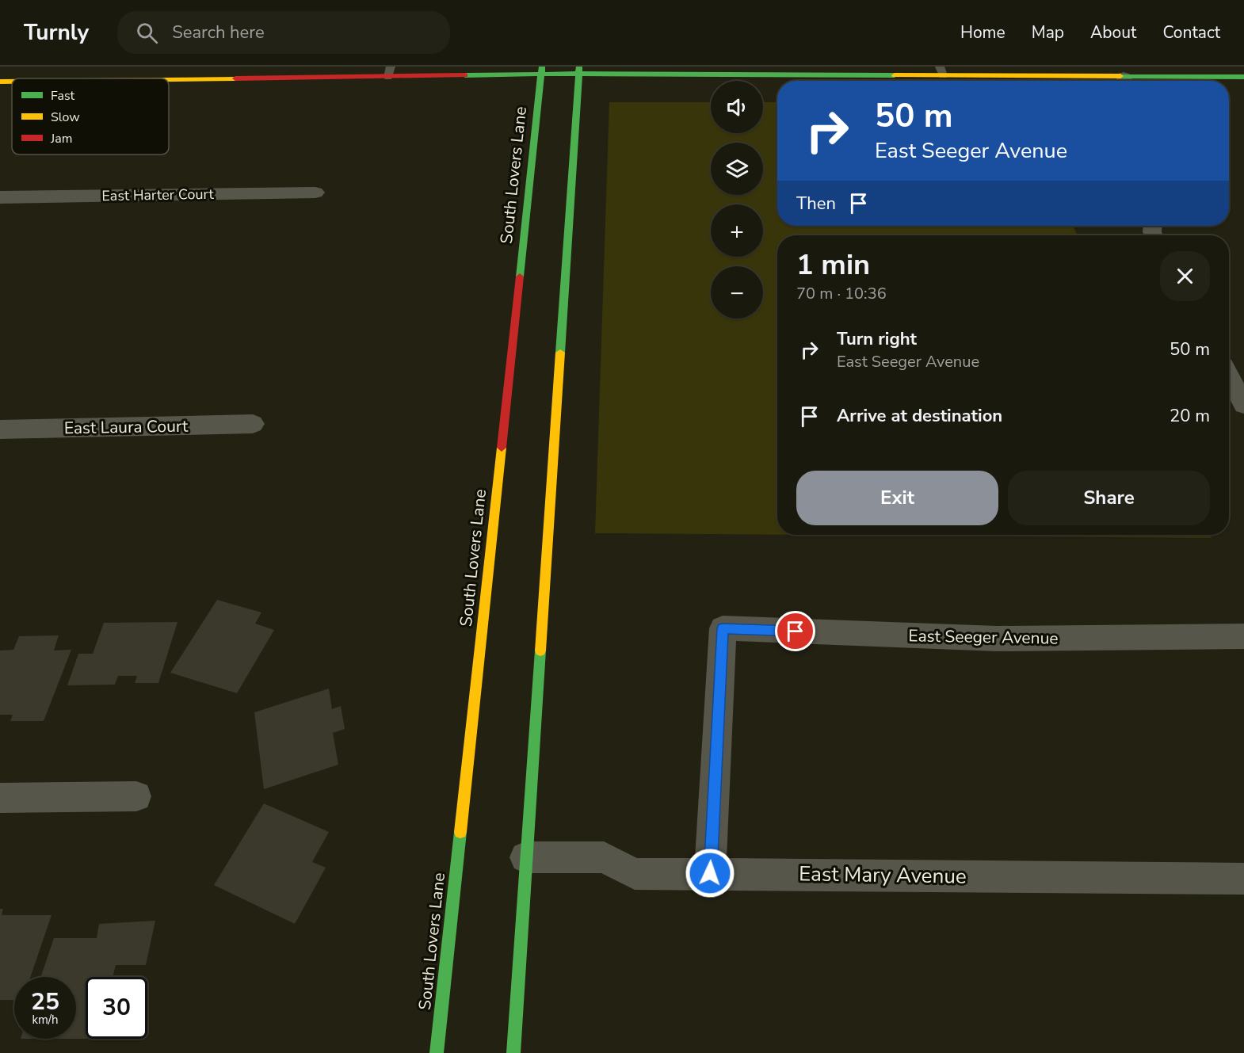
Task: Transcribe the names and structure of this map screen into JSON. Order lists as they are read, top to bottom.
{
  "streets": {
    "main road": ["South Lovers Lane"],
    "street": [
      "East Harter Court",
      "East Laura Court",
      "East Seeger Avenue",
      "East Mary Avenue"
    ]
  },
  "crossings": [
    ["East Seeger Avenue", "East Mary Avenue"]
  ],
  "legend": ["Fast", "Slow", "Jam"],
  "page": {
    "header": "Turnly",
    "search": "Search here",
    "nav": [
      "Home",
      "Map",
      "About",
      "Contact"
    ],
    "map_buttons": ["+", "−"],
    "turn": ["50 m", "East Seeger Avenue"],
    "then": "Then",
    "heading": ["1 min", "70 m · 10:36"],
    "list": [
      {
        "name": "Turn right",
        "note": "East Seeger Avenue",
        "value": "50 m"
      },
      {
        "name": "Arrive at destination",
        "value": "20 m"
      }
    ],
    "buttons": ["Exit", "Share"],
    "speed": "25 km/h",
    "limit": "30"
  }
}
